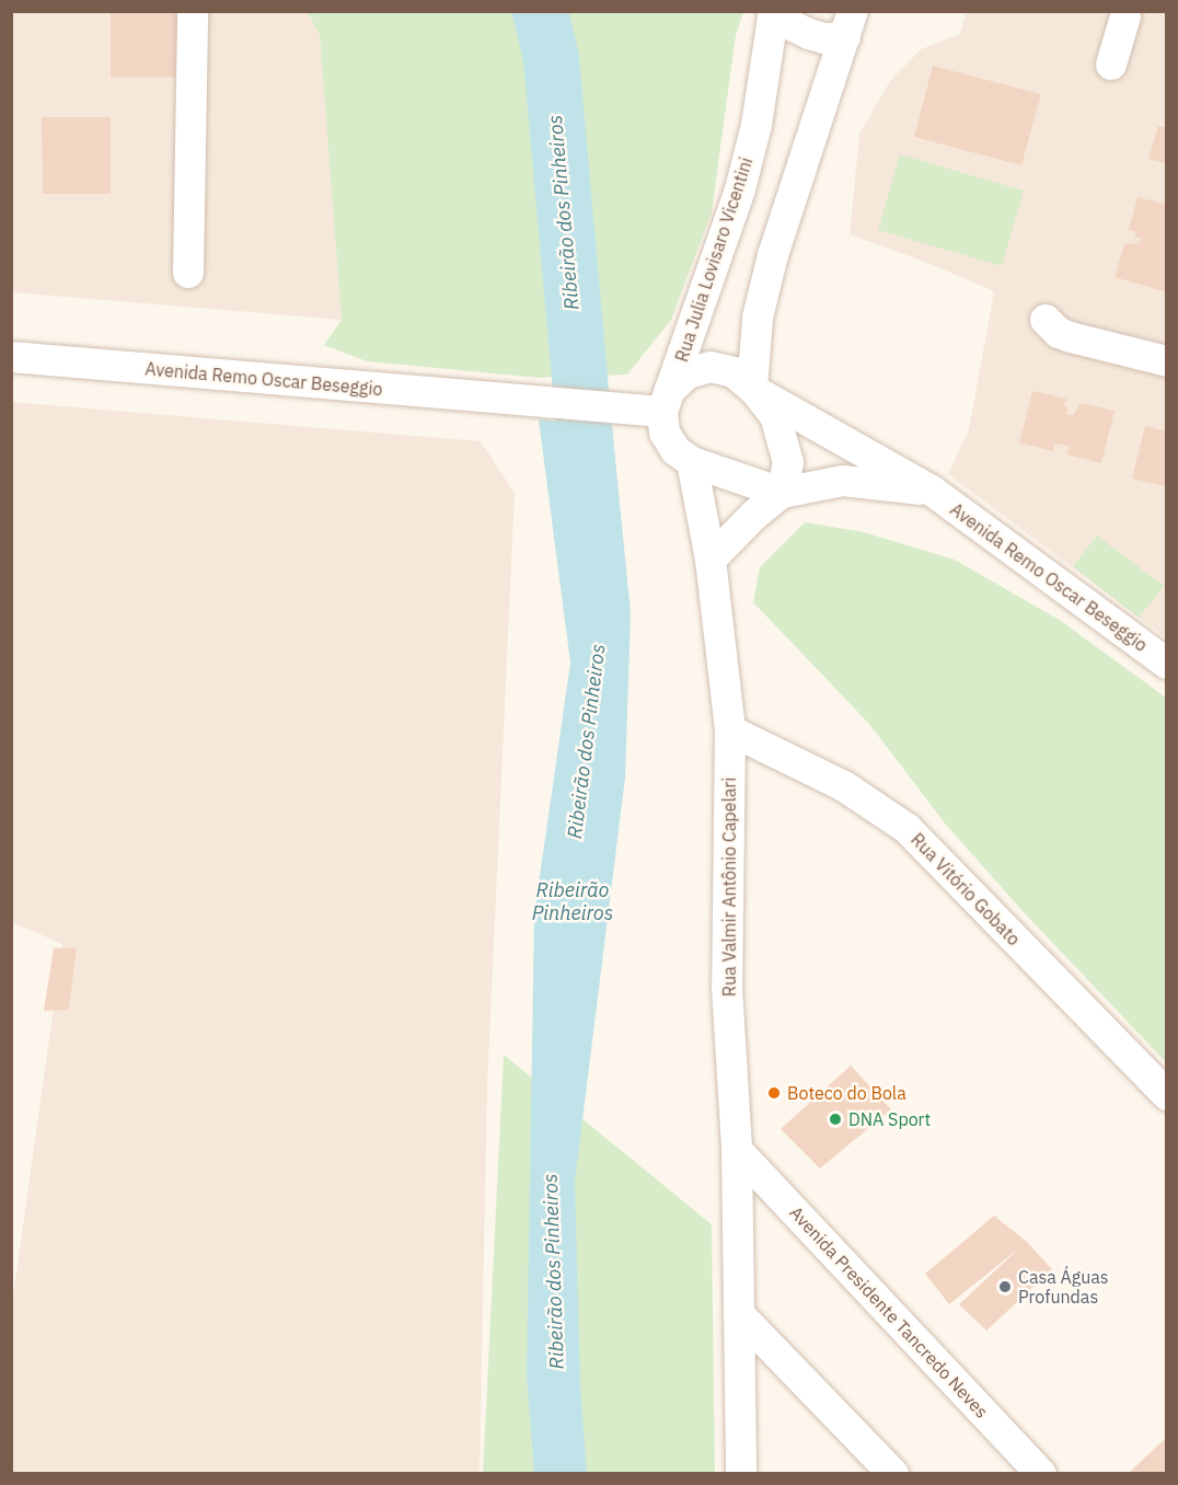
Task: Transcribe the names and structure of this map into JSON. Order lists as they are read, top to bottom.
{
  "streets": {
    "street": [
      "Rua Julia Lovisaro Vicentini",
      "Avenida Remo Oscar Beseggio",
      "Rua Valmir Antônio Capelari",
      "Rua Vitório Gobato",
      "Avenida Presidente Tancredo Neves"
    ]
  },
  "crossings": [
    ["Rua Julia Lovisaro Vicentini", "Avenida Remo Oscar Beseggio"],
    ["Avenida Remo Oscar Beseggio", "Rua Valmir Antônio Capelari"],
    ["Rua Valmir Antônio Capelari", "Rua Vitório Gobato"],
    ["Rua Valmir Antônio Capelari", "Avenida Presidente Tancredo Neves"]
  ],
  "water": ["Ribeirão dos Pinheiros", "Ribeirão Pinheiros"],
  "places": ["Boteco do Bola", "DNA Sport", "Casa Águas Profundas"]
}
